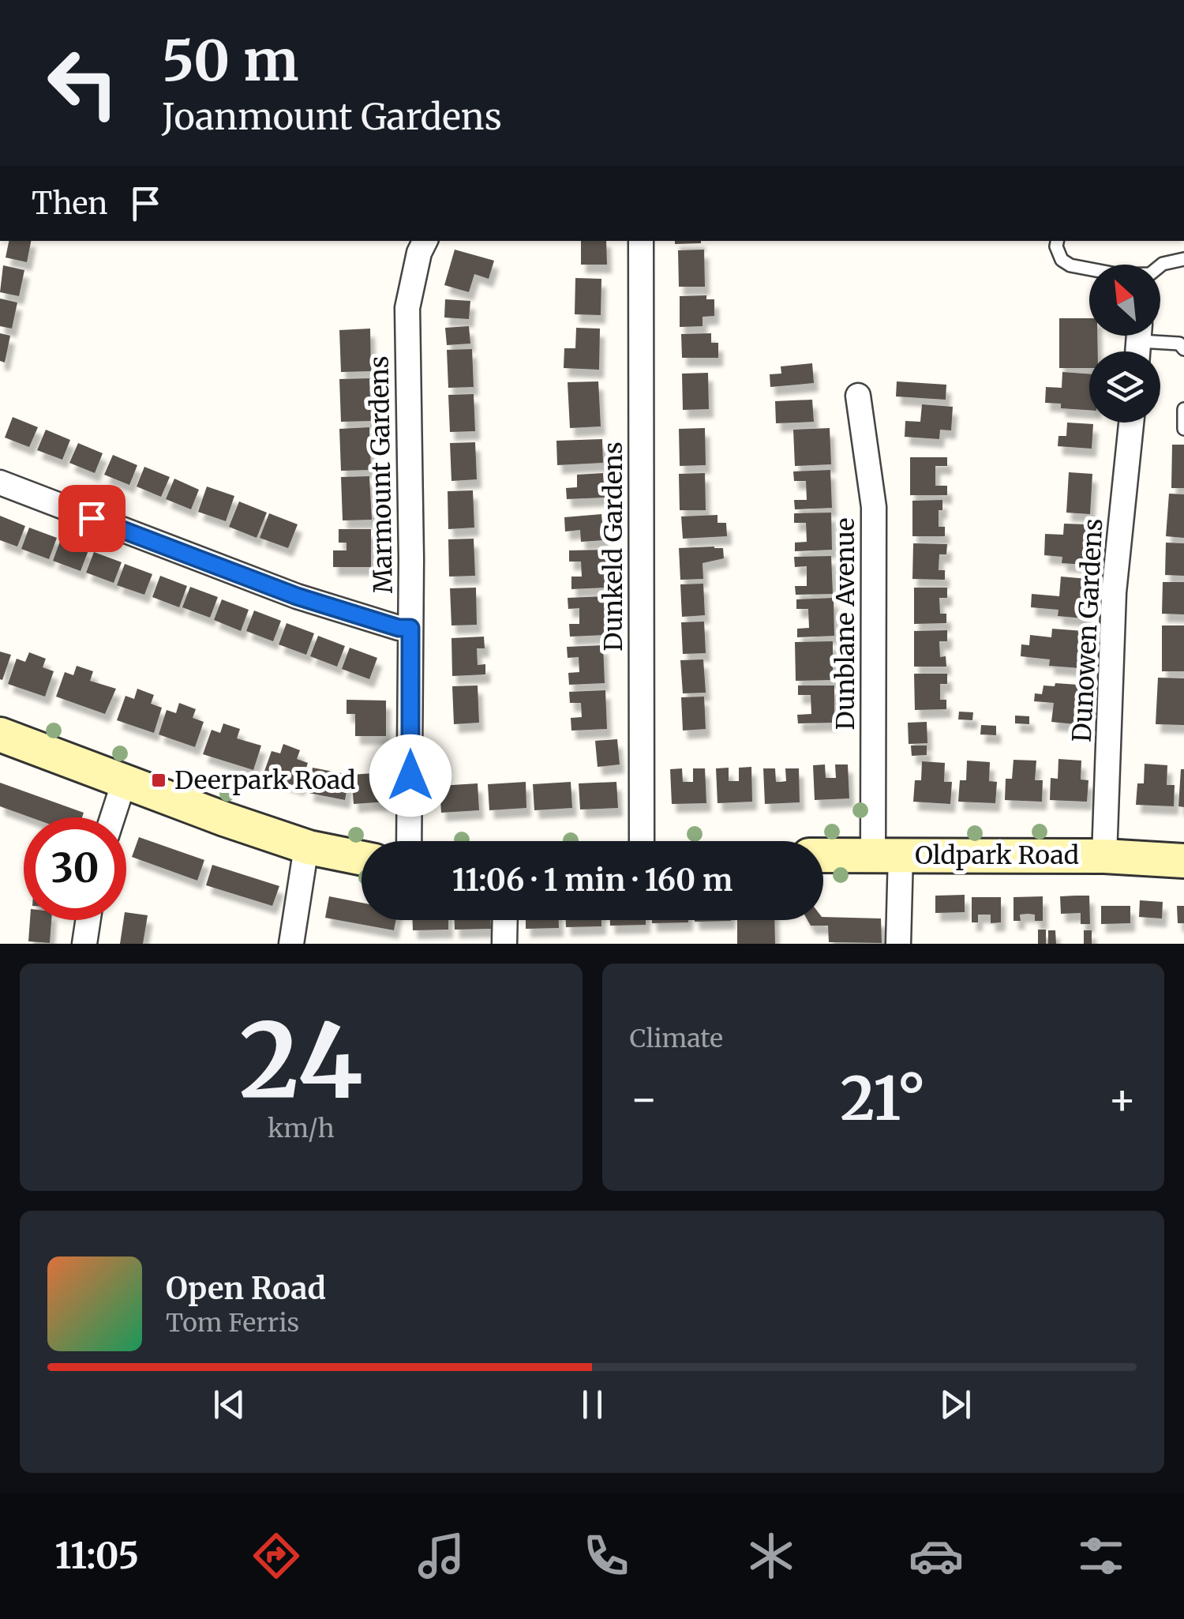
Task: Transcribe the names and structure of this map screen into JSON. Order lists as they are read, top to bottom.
{
  "streets": {
    "main road": ["Oldpark Road"],
    "street": [
      "Marmount Gardens",
      "Dunkeld Gardens",
      "Dunblane Avenue",
      "Dunowen Gardens"
    ]
  },
  "crossings": [
    ["Dunblane Avenue", "Oldpark Road"],
    ["Dunowen Gardens", "Oldpark Road"]
  ],
  "places": {
    "transit": ["Deerpark Road"]
  },
  "north": "top left",
  "page": {
    "turn": ["50 m", "Joanmount Gardens"],
    "then": "Then",
    "limit": "30",
    "trip": "11:06 · 1 min · 160 m",
    "tile": [
      ["24", "km/h"],
      "Climate"
    ],
    "heat": ["−", "21°", "+"],
    "song": ["Open Road", "Tom Ferris"],
    "tabs": "11:05"
  }
}
